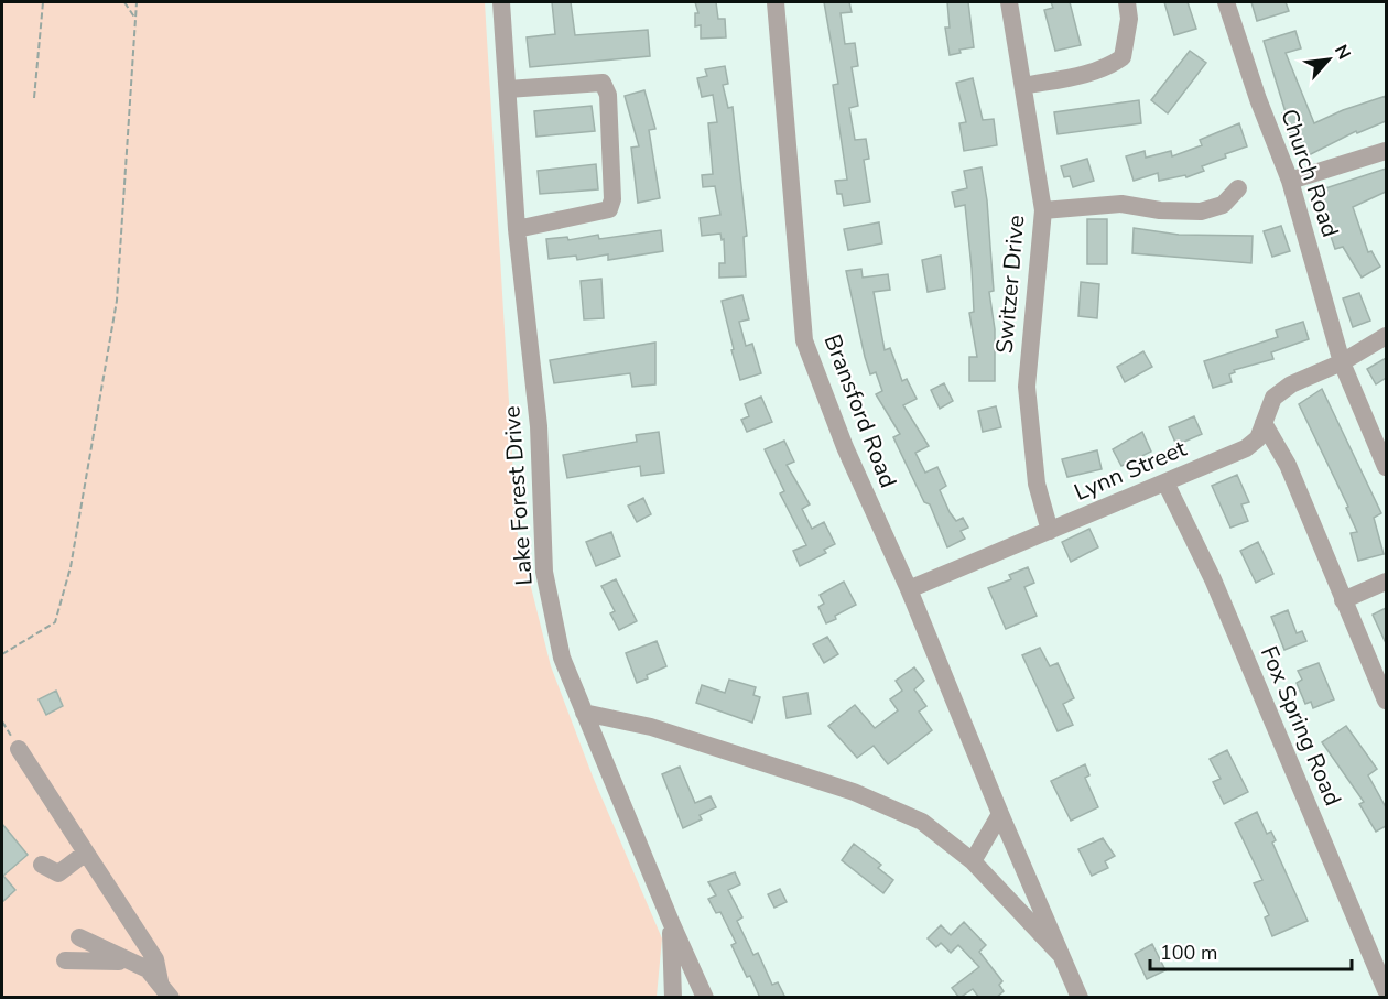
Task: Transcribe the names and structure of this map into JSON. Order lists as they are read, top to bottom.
{
  "streets": {
    "street": [
      "Church Road",
      "Switzer Drive",
      "Bransford Road",
      "Lynn Street",
      "Lake Forest Drive",
      "Fox Spring Road"
    ]
  },
  "crossings": [
    ["Church Road", "Lynn Street"],
    ["Switzer Drive", "Lynn Street"],
    ["Bransford Road", "Lynn Street"],
    ["Lynn Street", "Fox Spring Road"]
  ],
  "scale_bar": "100 m",
  "north": "top right"
}
